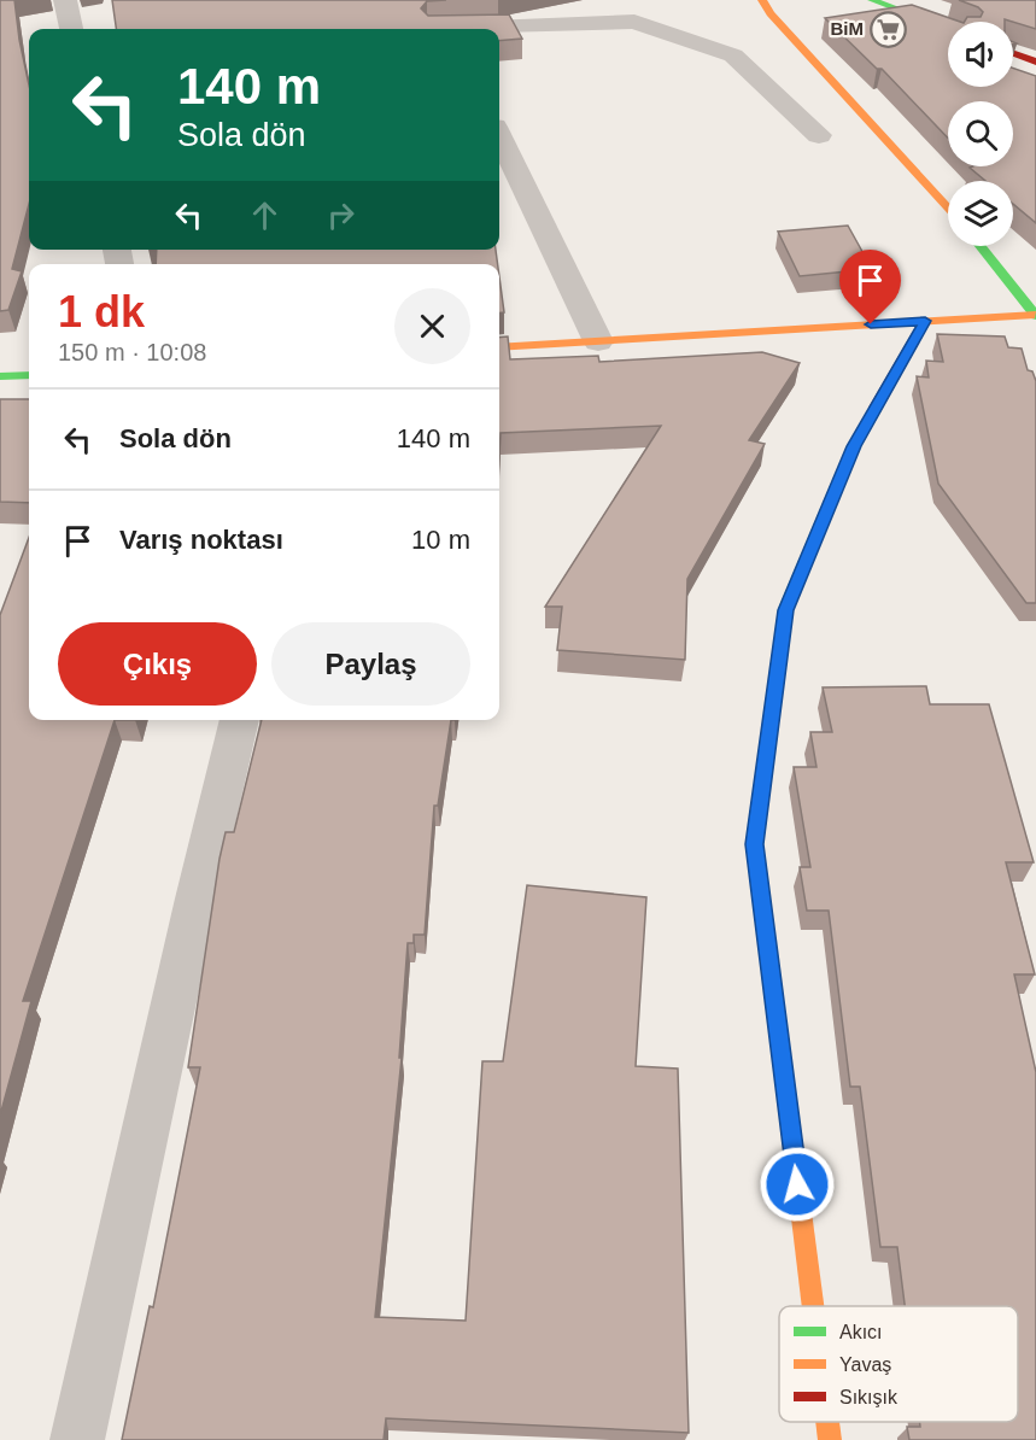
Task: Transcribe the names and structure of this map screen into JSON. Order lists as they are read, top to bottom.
{
  "places": {
    "supermarket": ["BiM"]
  },
  "legend": ["Akıcı", "Yavaş", "Sıkışık"],
  "page": {
    "turn": ["140 m", "Sola dön"],
    "heading": ["1 dk", "150 m · 10:08"],
    "list": [
      {
        "name": "Sola dön",
        "value": "140 m"
      },
      {
        "name": "Varış noktası",
        "value": "10 m"
      }
    ],
    "buttons": ["Çıkış", "Paylaş"]
  }
}
